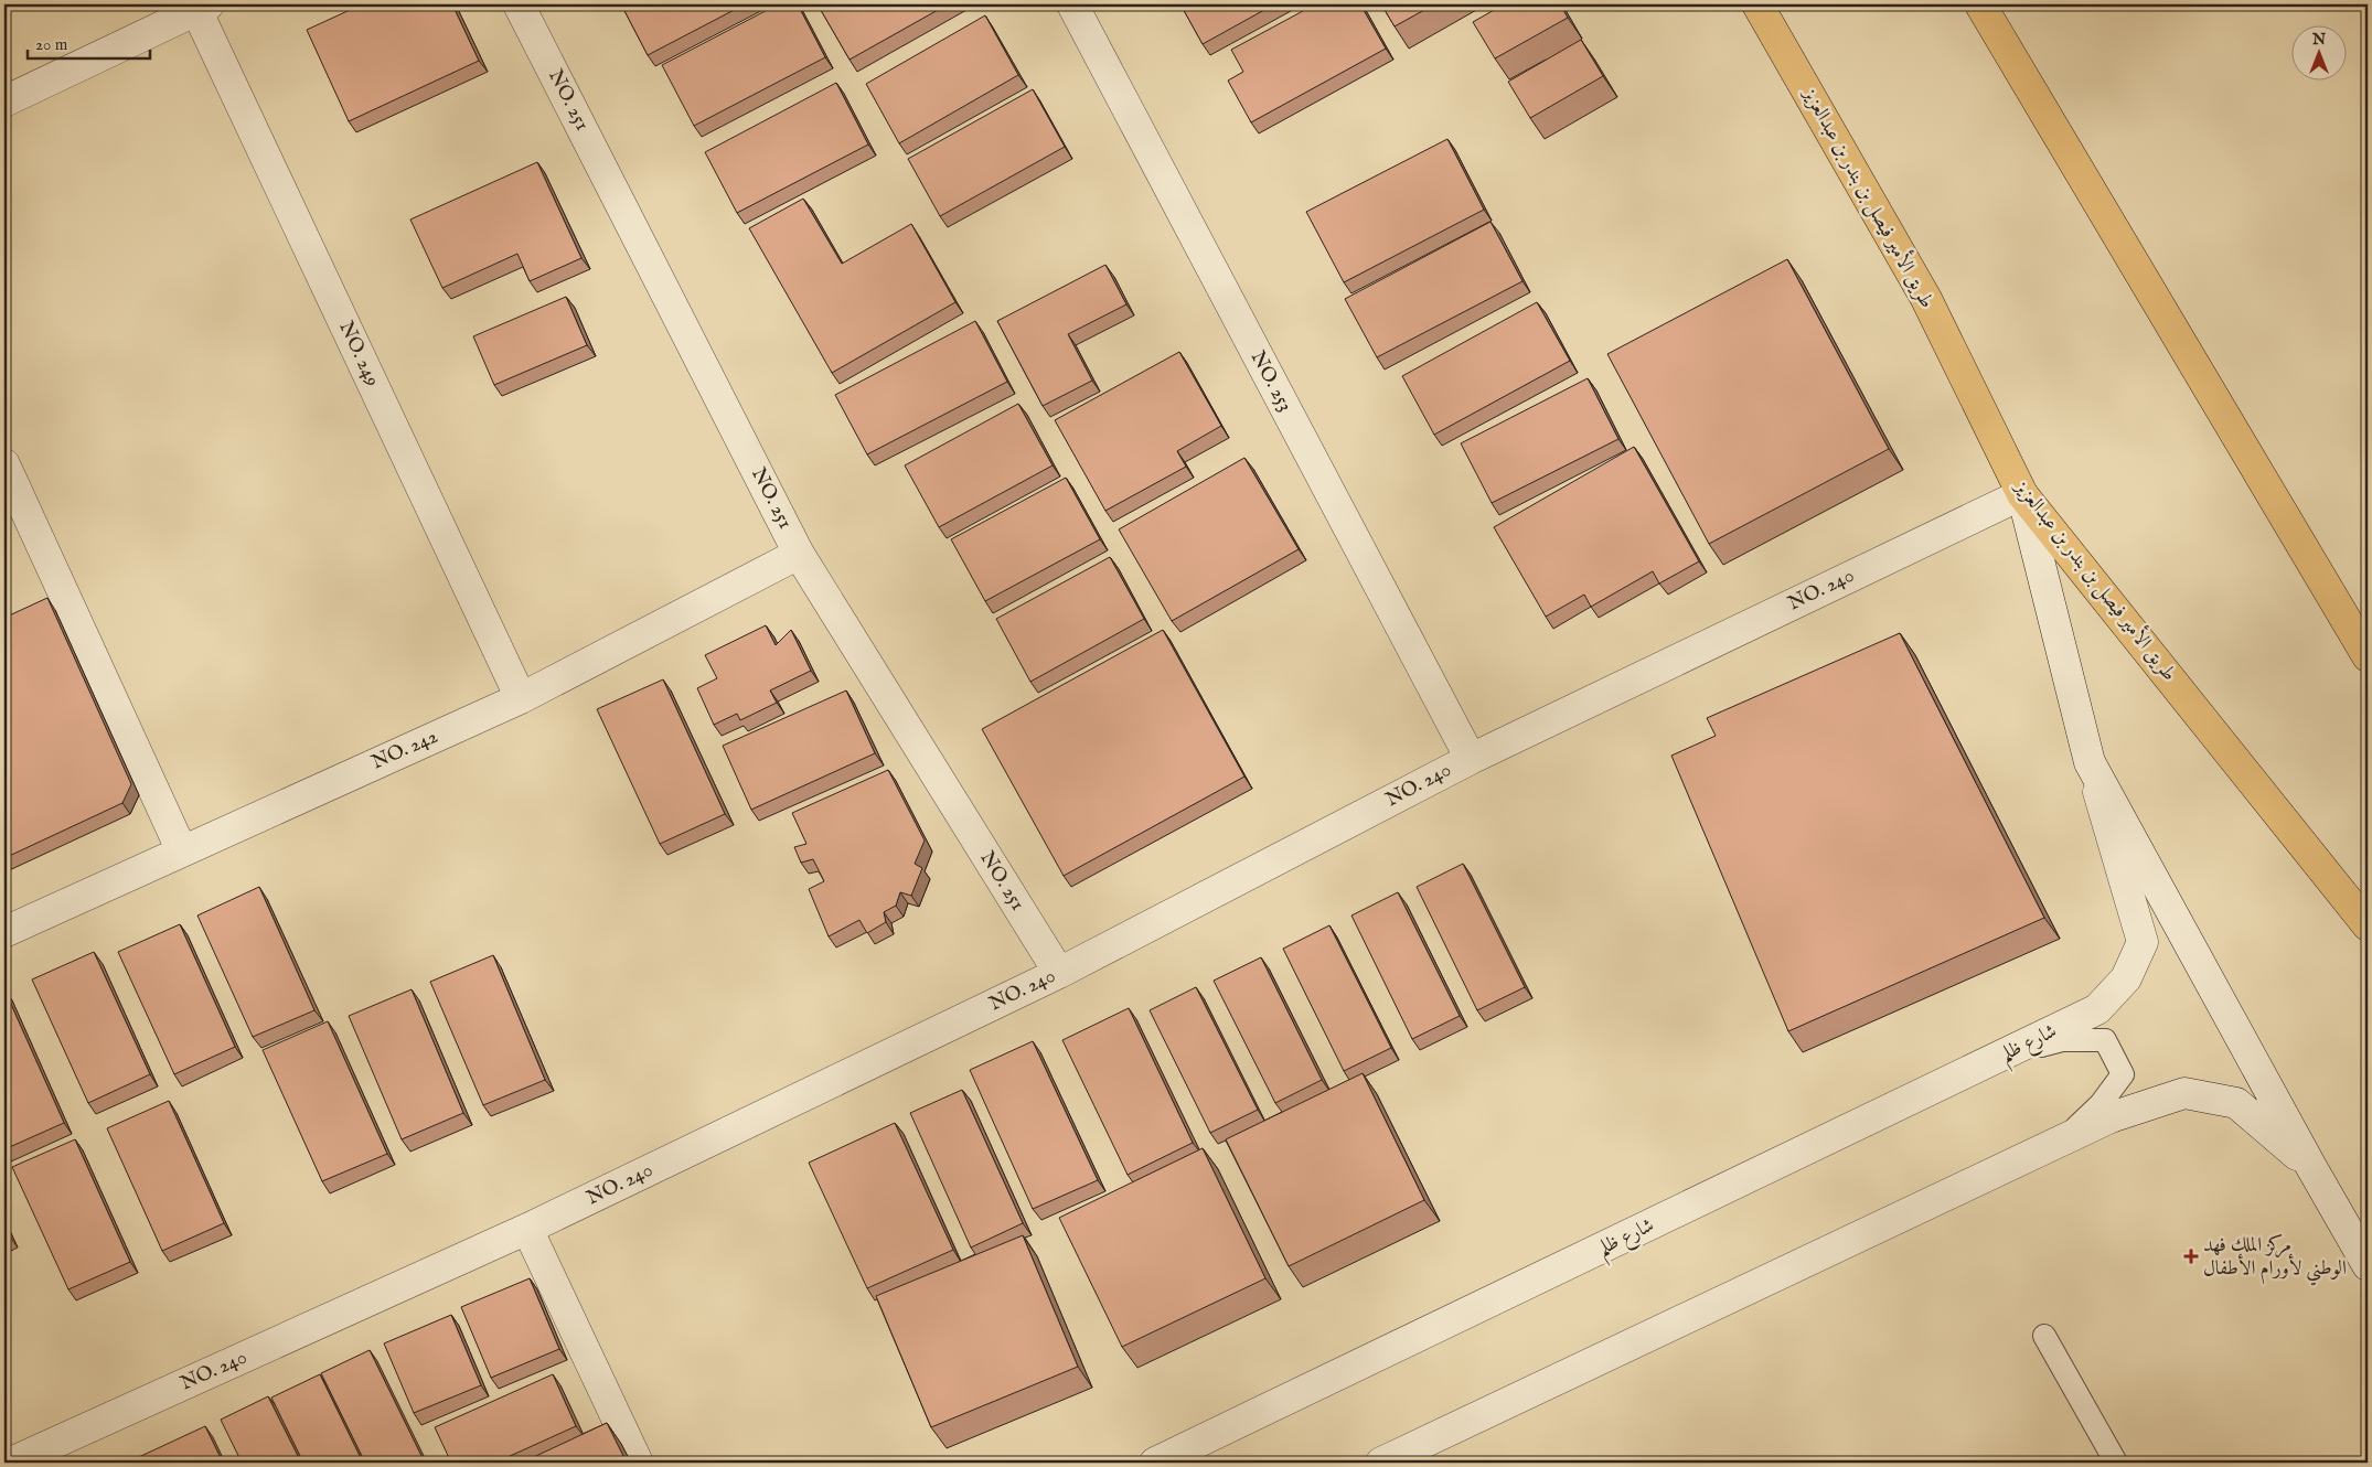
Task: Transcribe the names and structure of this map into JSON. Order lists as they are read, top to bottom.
{
  "streets": {
    "main road": ["طريق الأمير فيصل بن بندر بن عبدالعزيز"],
    "street": [
      "NO. 251",
      "NO. 249",
      "NO. 253",
      "NO. 240",
      "NO. 242",
      "شارع ظلم"
    ]
  },
  "crossings": [
    ["NO. 251", "NO. 240"],
    ["NO. 251", "NO. 242"],
    ["طريق الأمير فيصل بن بندر بن عبدالعزيز", "NO. 240"],
    ["NO. 249", "NO. 242"],
    ["NO. 253", "NO. 240"]
  ],
  "places": {
    "health": ["مركز الملك فهد الوطني لأورام الأطفال"]
  },
  "scale_bar": "20 m",
  "north": "top"
}
